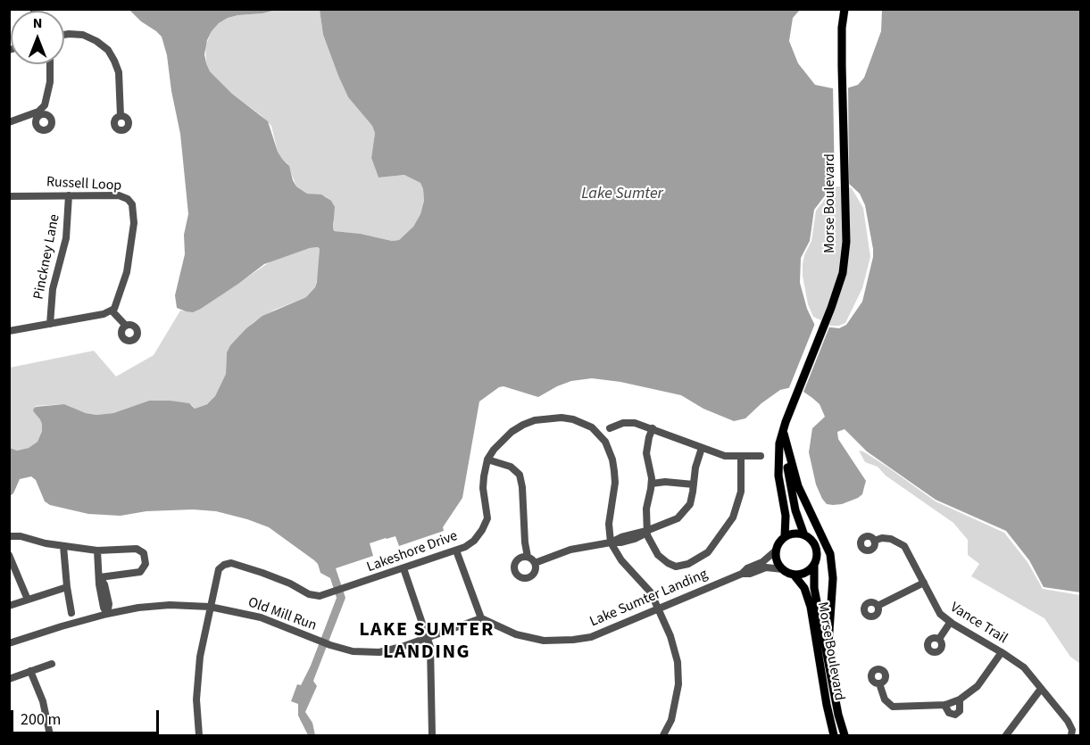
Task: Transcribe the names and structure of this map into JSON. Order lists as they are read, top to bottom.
{
  "streets": {
    "main road": ["Morse Boulevard"],
    "street": [
      "Russell Loop",
      "Pinckney Lane",
      "Lakeshore Drive",
      "Lake Sumter Landing",
      "Old Mill Run",
      "Vance Trail"
    ]
  },
  "crossings": [
    ["Russell Loop", "Pinckney Lane"],
    ["Morse Boulevard", "Lake Sumter Landing"],
    ["Lakeshore Drive", "Old Mill Run"],
    ["Lake Sumter Landing", "Old Mill Run"]
  ],
  "districts": ["LAKE SUMTER LANDING"],
  "water": ["Lake Sumter"],
  "scale_bar": "200 m",
  "north": "top"
}
